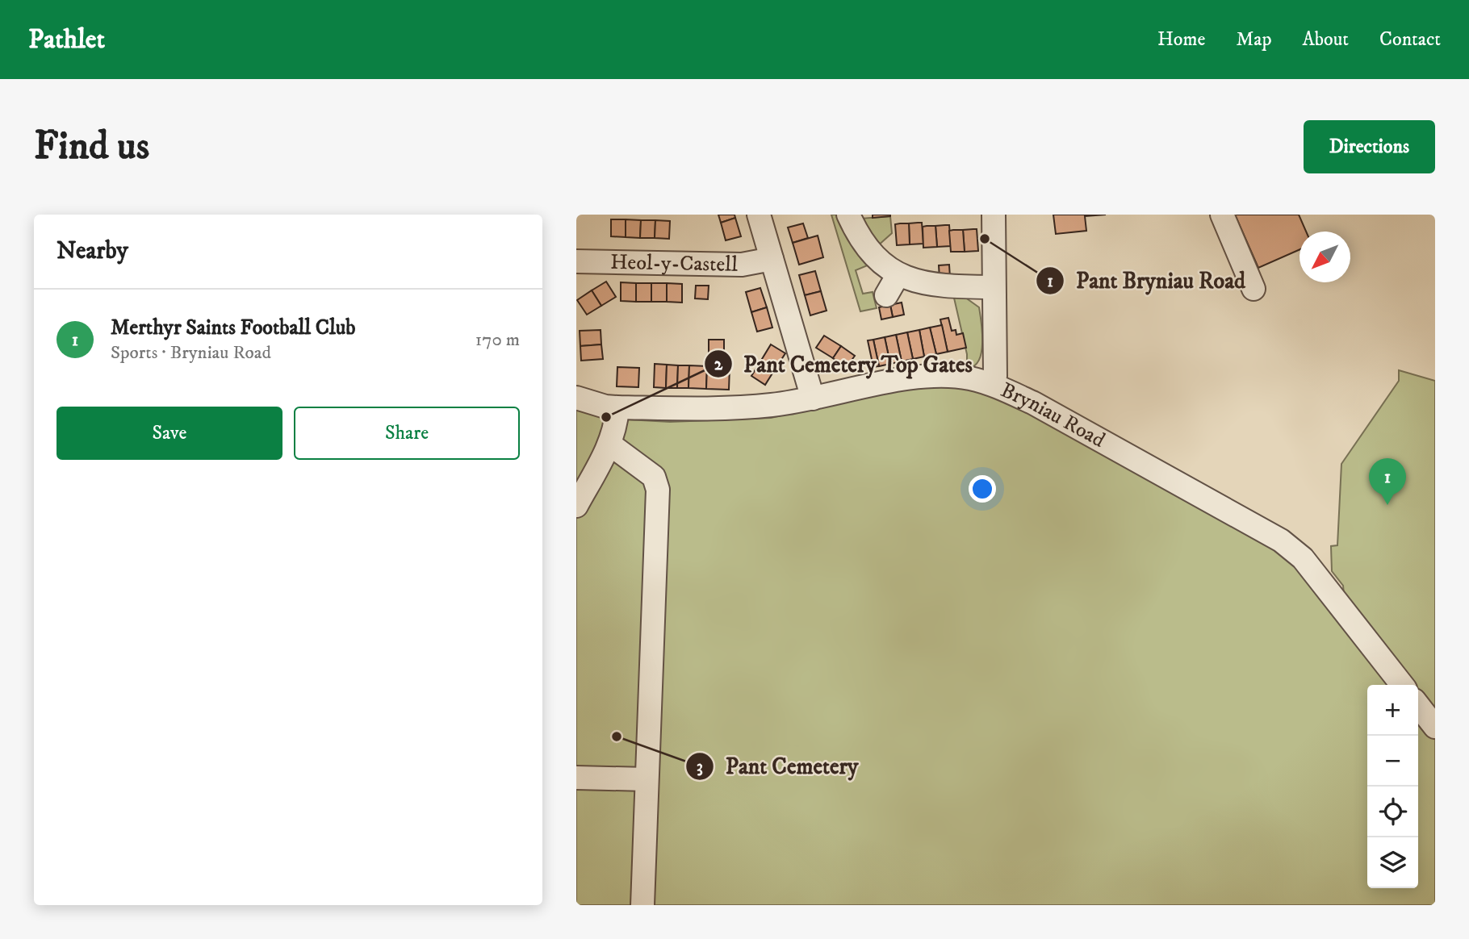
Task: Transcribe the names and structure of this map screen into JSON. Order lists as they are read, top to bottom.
{
  "streets": {
    "street": ["Heol-y-Castell", "Bryniau Road"]
  },
  "places": ["Pant Bryniau Road", "Pant Cemetery Top Gates", "Pant Cemetery"],
  "north": "bottom left",
  "page": {
    "header": "Pathlet",
    "nav": [
      "Home",
      "Map",
      "About",
      "Contact"
    ],
    "buttons": [
      "Directions",
      ["Save", "Share"]
    ],
    "title": "Find us",
    "heading": "Nearby",
    "list": [
      {
        "mark": "1",
        "name": "Merthyr Saints Football Club",
        "note": "Sports · Bryniau Road",
        "value": "170 m"
      }
    ],
    "pins": "1",
    "map_buttons": ["+", "−"]
  }
}
